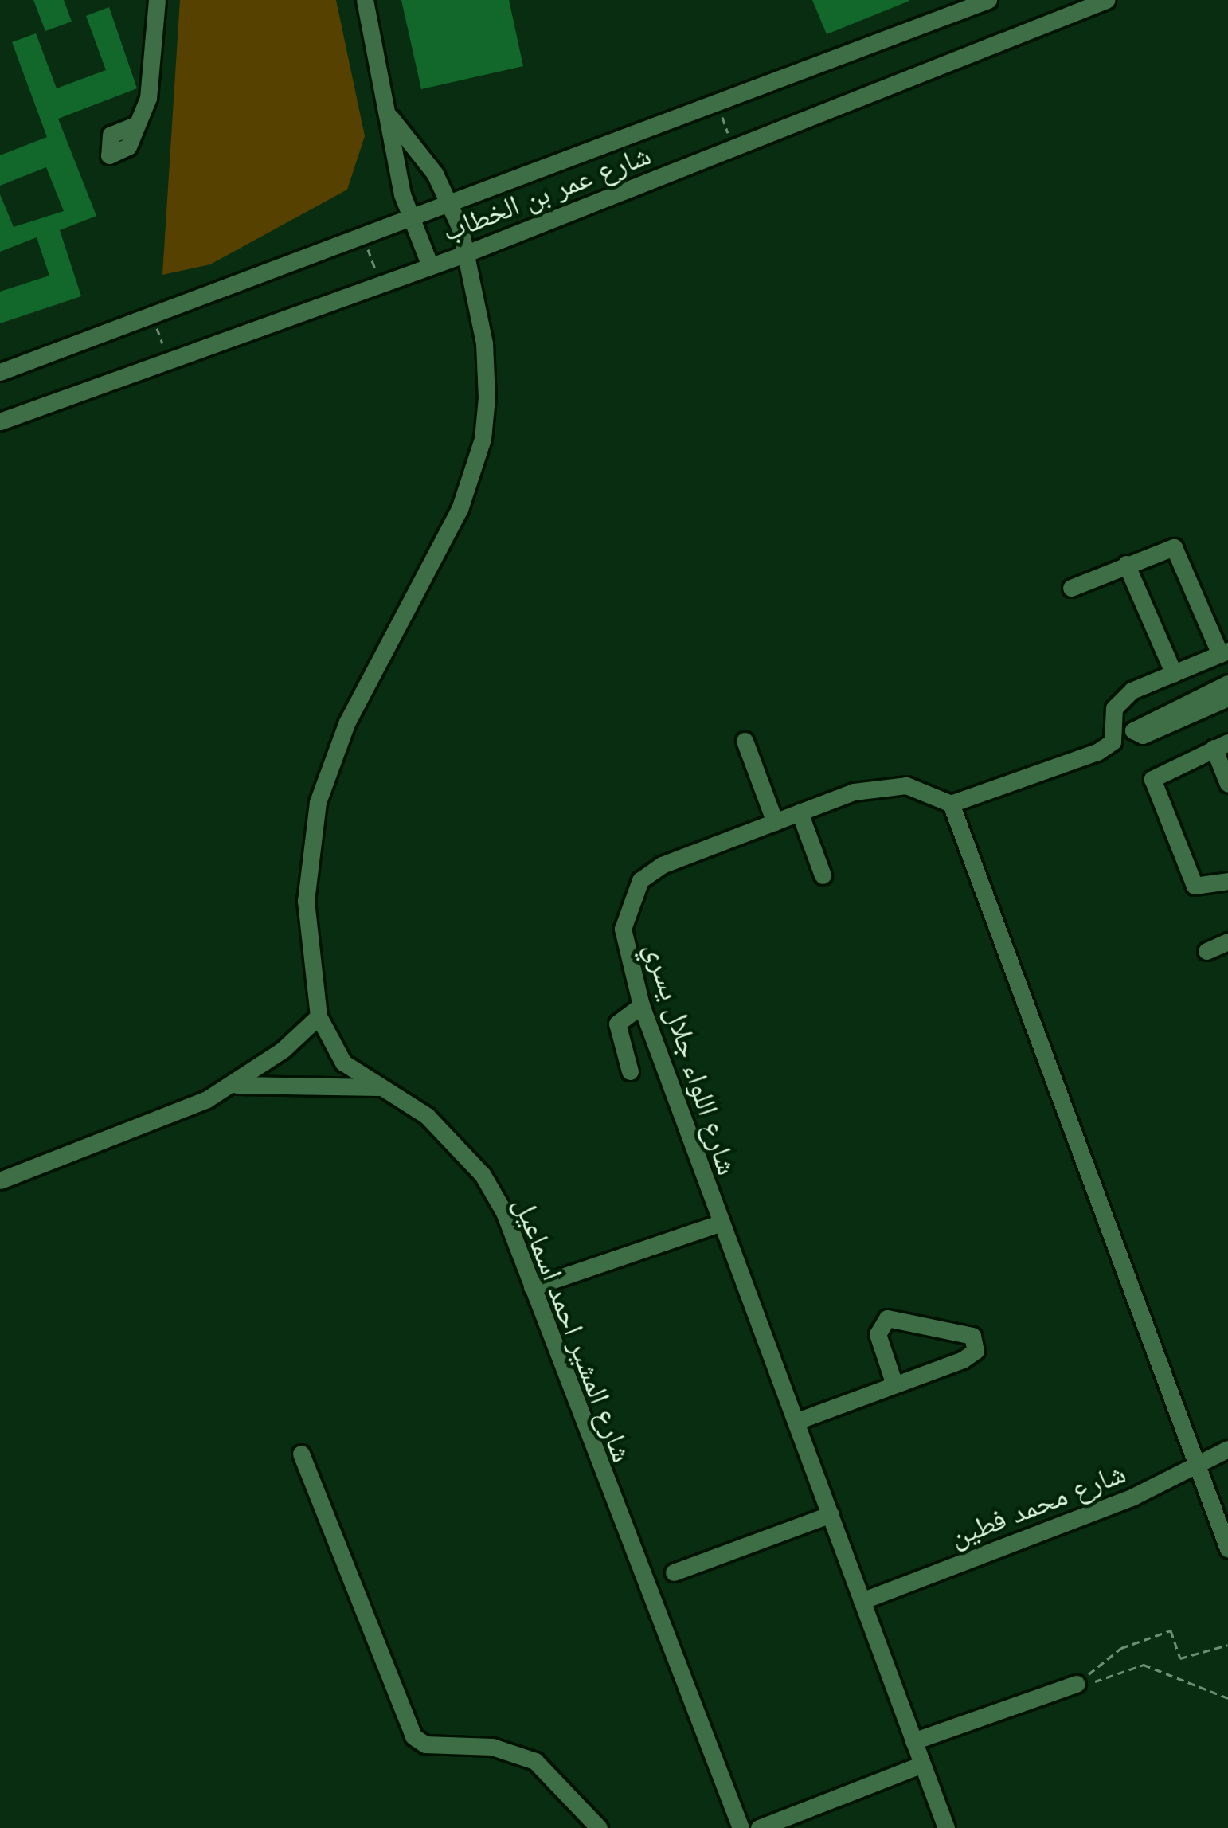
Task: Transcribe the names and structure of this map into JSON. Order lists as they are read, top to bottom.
{
  "streets": {
    "street": [
      "شارع عمر بن الخطاب",
      "شارع اللواء جلال يسري",
      "شارع المشير احمد اسماعيل",
      "شارع محمد فطين"
    ]
  },
  "crossings": [
    ["شارع عمر بن الخطاب", "شارع المشير احمد اسماعيل"],
    ["شارع اللواء جلال يسري", "شارع محمد فطين"]
  ]
}
